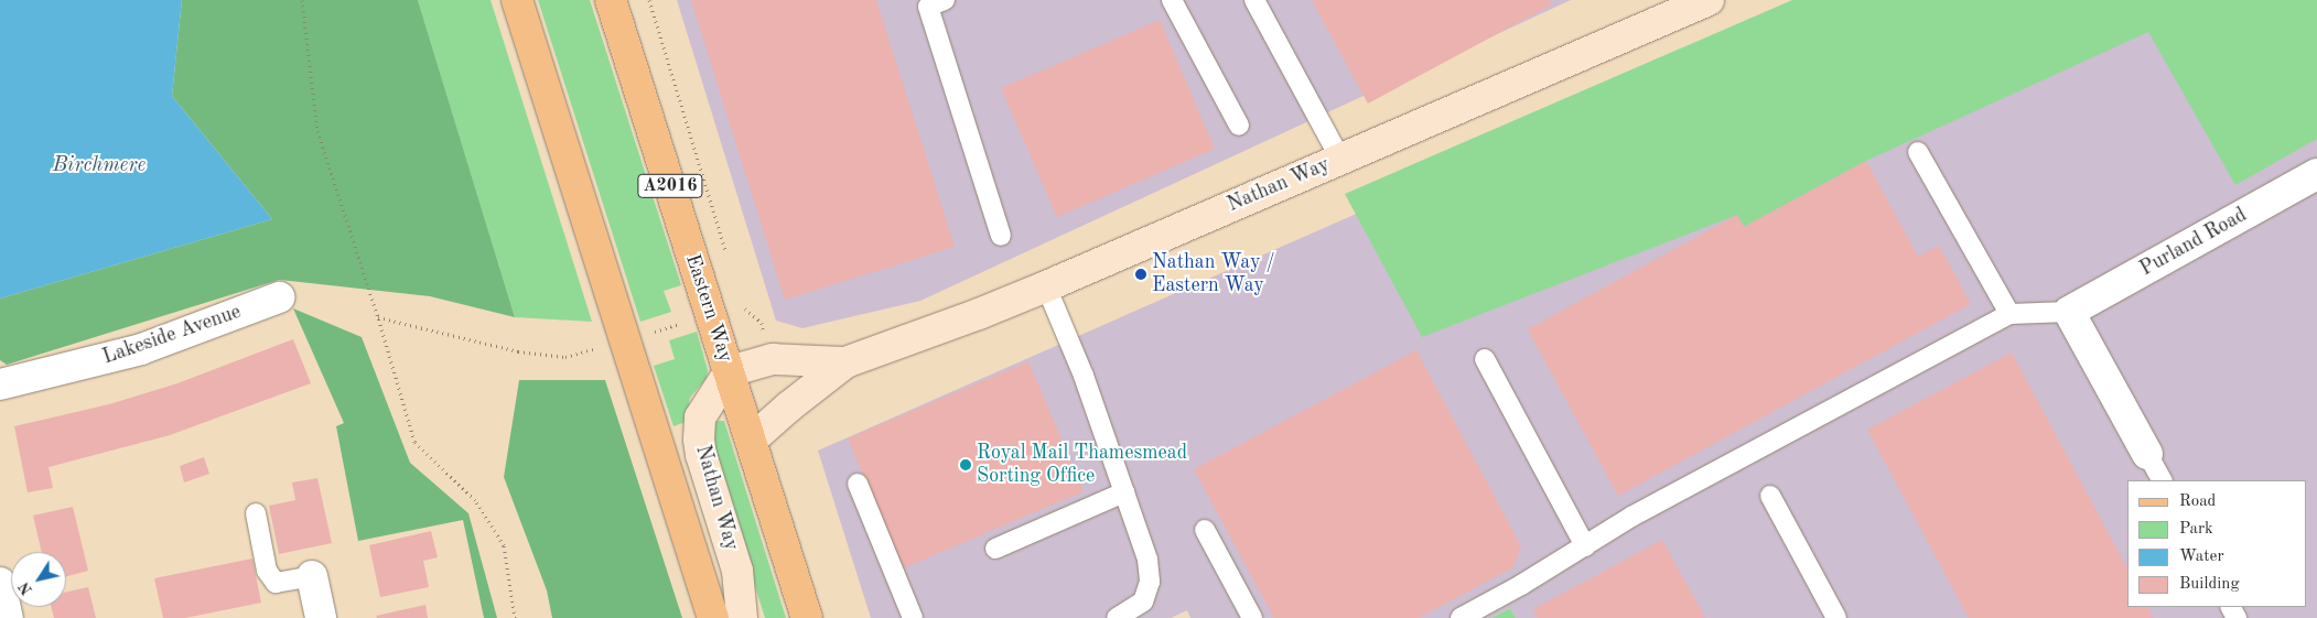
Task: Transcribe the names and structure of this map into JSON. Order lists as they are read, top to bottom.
{
  "streets": {
    "main road": ["A2016", "Eastern Way"],
    "street": ["Nathan Way", "Purland Road", "Lakeside Avenue"]
  },
  "crossings": [
    ["Nathan Way", "Eastern Way"]
  ],
  "water": ["Birchmere"],
  "places": ["Nathan Way / Eastern Way", "Royal Mail Thamesmead Sorting Office"],
  "legend": [
    "Road",
    "Park",
    "Water",
    "Building"
  ],
  "north": "bottom left"
}
